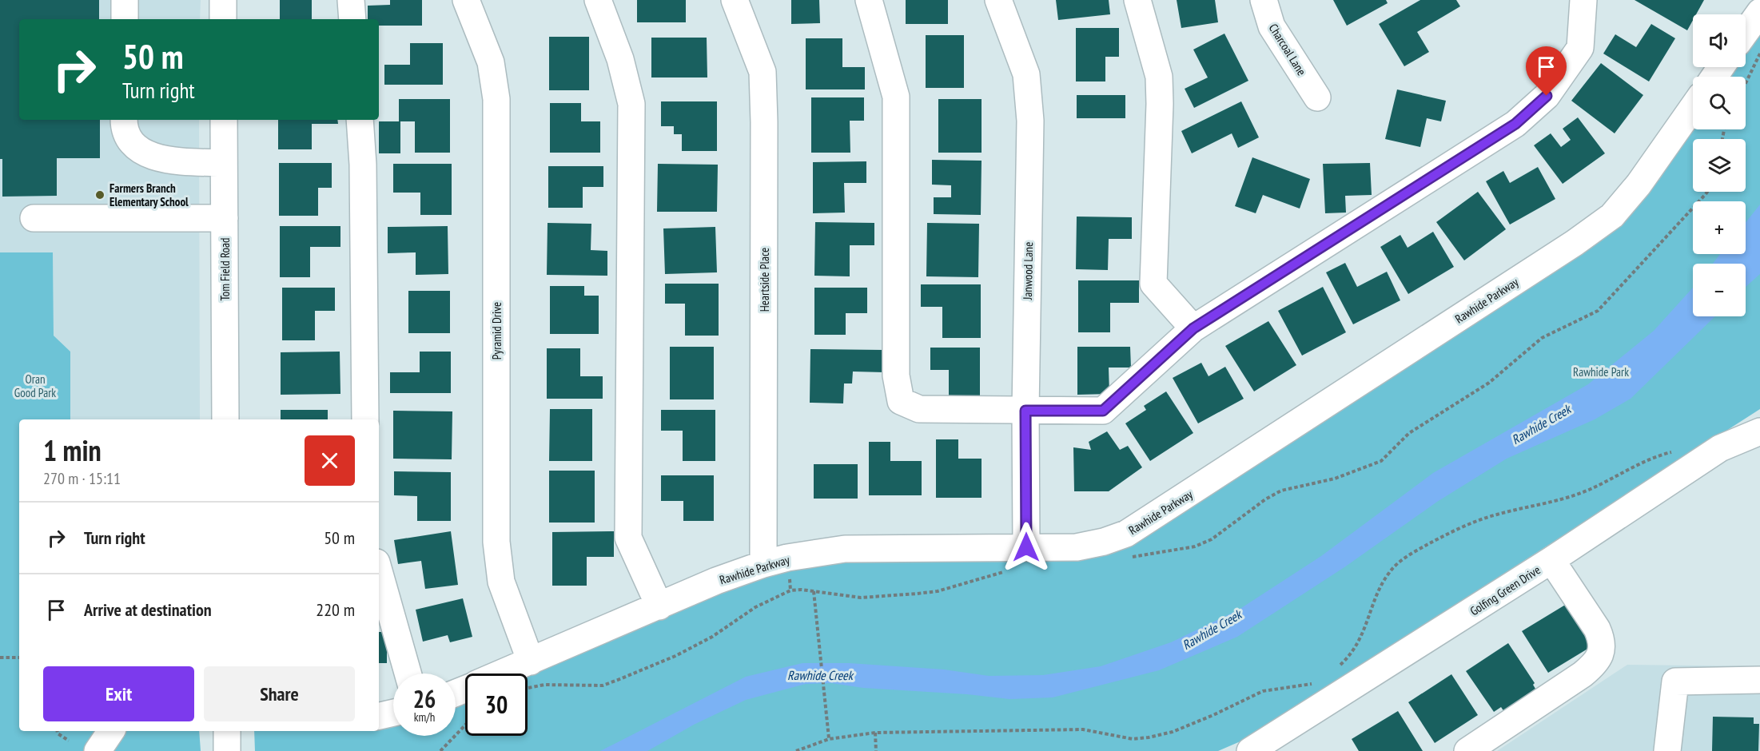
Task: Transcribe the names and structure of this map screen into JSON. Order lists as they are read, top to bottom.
{
  "streets": {
    "street": [
      "Charcoal Lane",
      "Tom Field Road",
      "Janwood Lane",
      "Heartside Place",
      "Rawhide Parkway",
      "Pyramid Drive",
      "Golfing Green Drive"
    ]
  },
  "crossings": [
    ["Janwood Lane", "Rawhide Parkway"],
    ["Heartside Place", "Rawhide Parkway"],
    ["Rawhide Parkway", "Pyramid Drive"]
  ],
  "water": ["Rawhide Creek"],
  "parks": ["Rawhide Park", "Oran Good Park"],
  "places": ["Farmers Branch Elementary School"],
  "page": {
    "map_buttons": ["+", "−"],
    "turn": ["50 m", "Turn right"],
    "heading": ["1 min", "270 m · 15:11"],
    "list": [
      {
        "name": "Turn right",
        "value": "50 m"
      },
      {
        "name": "Arrive at destination",
        "value": "220 m"
      }
    ],
    "buttons": ["Exit", "Share"],
    "speed": "26 km/h",
    "limit": "30"
  }
}
